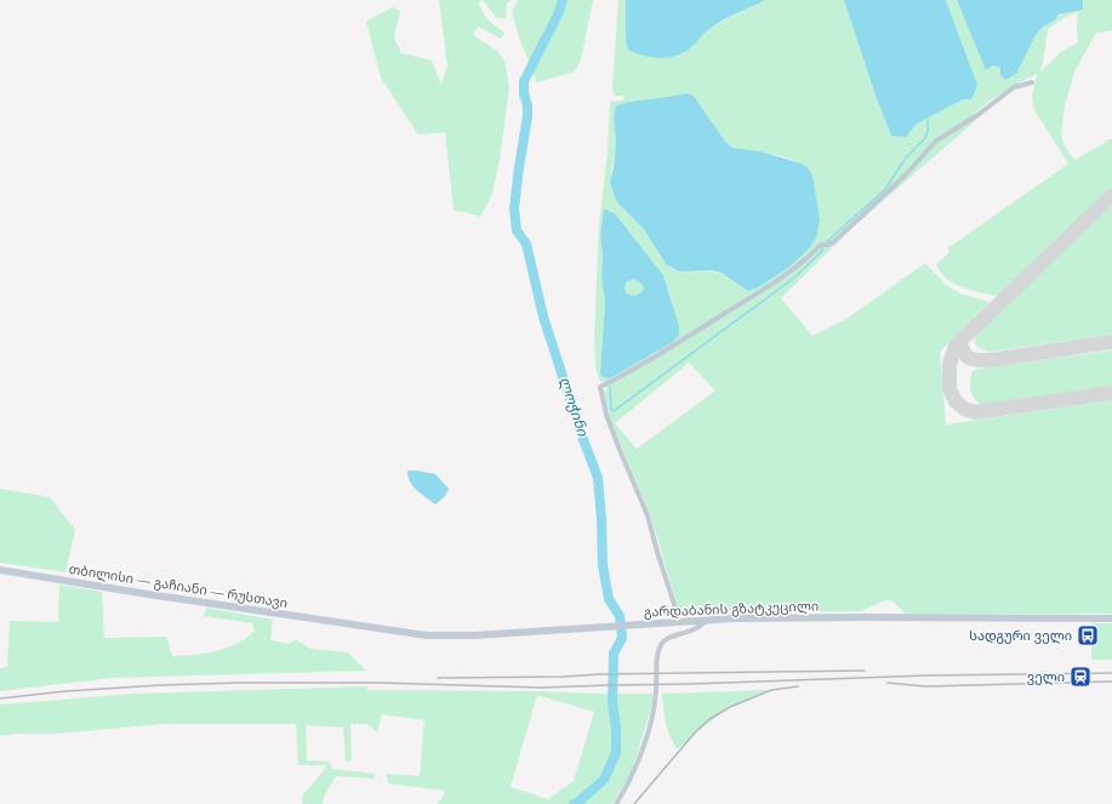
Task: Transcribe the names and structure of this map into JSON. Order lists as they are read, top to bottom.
{
  "streets": {
    "main road": ["თბილისი — გაჩიანი — რუსთავი", "გარდაბანის გზატკეცილი"]
  },
  "crossings": [
    ["თბილისი — გაჩიანი — რუსთავი", "გარდაბანის გზატკეცილი"]
  ],
  "water": ["ლოჭინი"],
  "places": {
    "bus stop": ["სადგური ველი"],
    "station": ["ველი"]
  }
}
